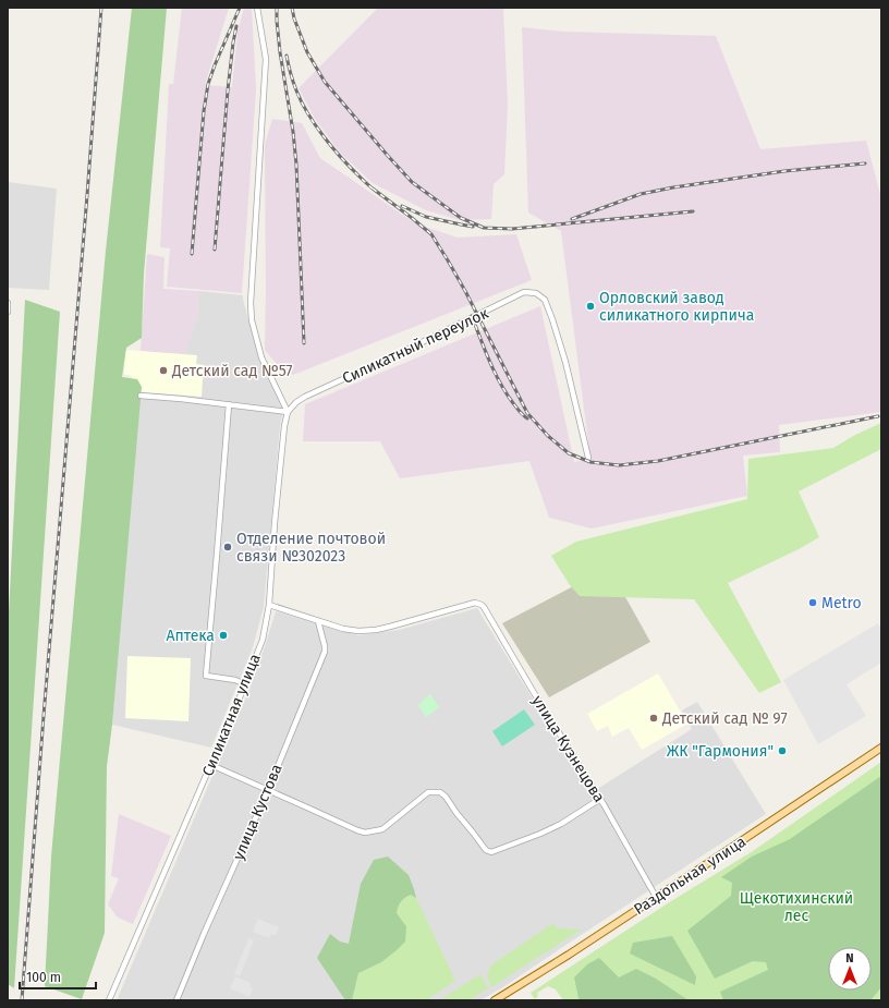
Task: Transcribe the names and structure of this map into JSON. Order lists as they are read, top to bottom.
{
  "streets": {
    "main road": ["Раздольная улица"],
    "street": [
      "Силикатный переулок",
      "Силикатная улица",
      "улица Кузнецова",
      "улица Кустова"
    ]
  },
  "crossings": [
    ["Силикатный переулок", "Силикатная улица"],
    ["улица Кузнецова", "улица Кустова"],
    ["улица Кузнецова", "Раздольная улица"]
  ],
  "parks": ["Щекотихинский лес"],
  "places": [
    "Орловский завод силикатного кирпича",
    "Детский сад №57",
    "Отделение почтовой связи №302023",
    "Metro",
    "Аптека",
    "Детский сад № 97",
    "ЖК \"Гармония\""
  ],
  "scale_bar": "100 m",
  "north": "top"
}
